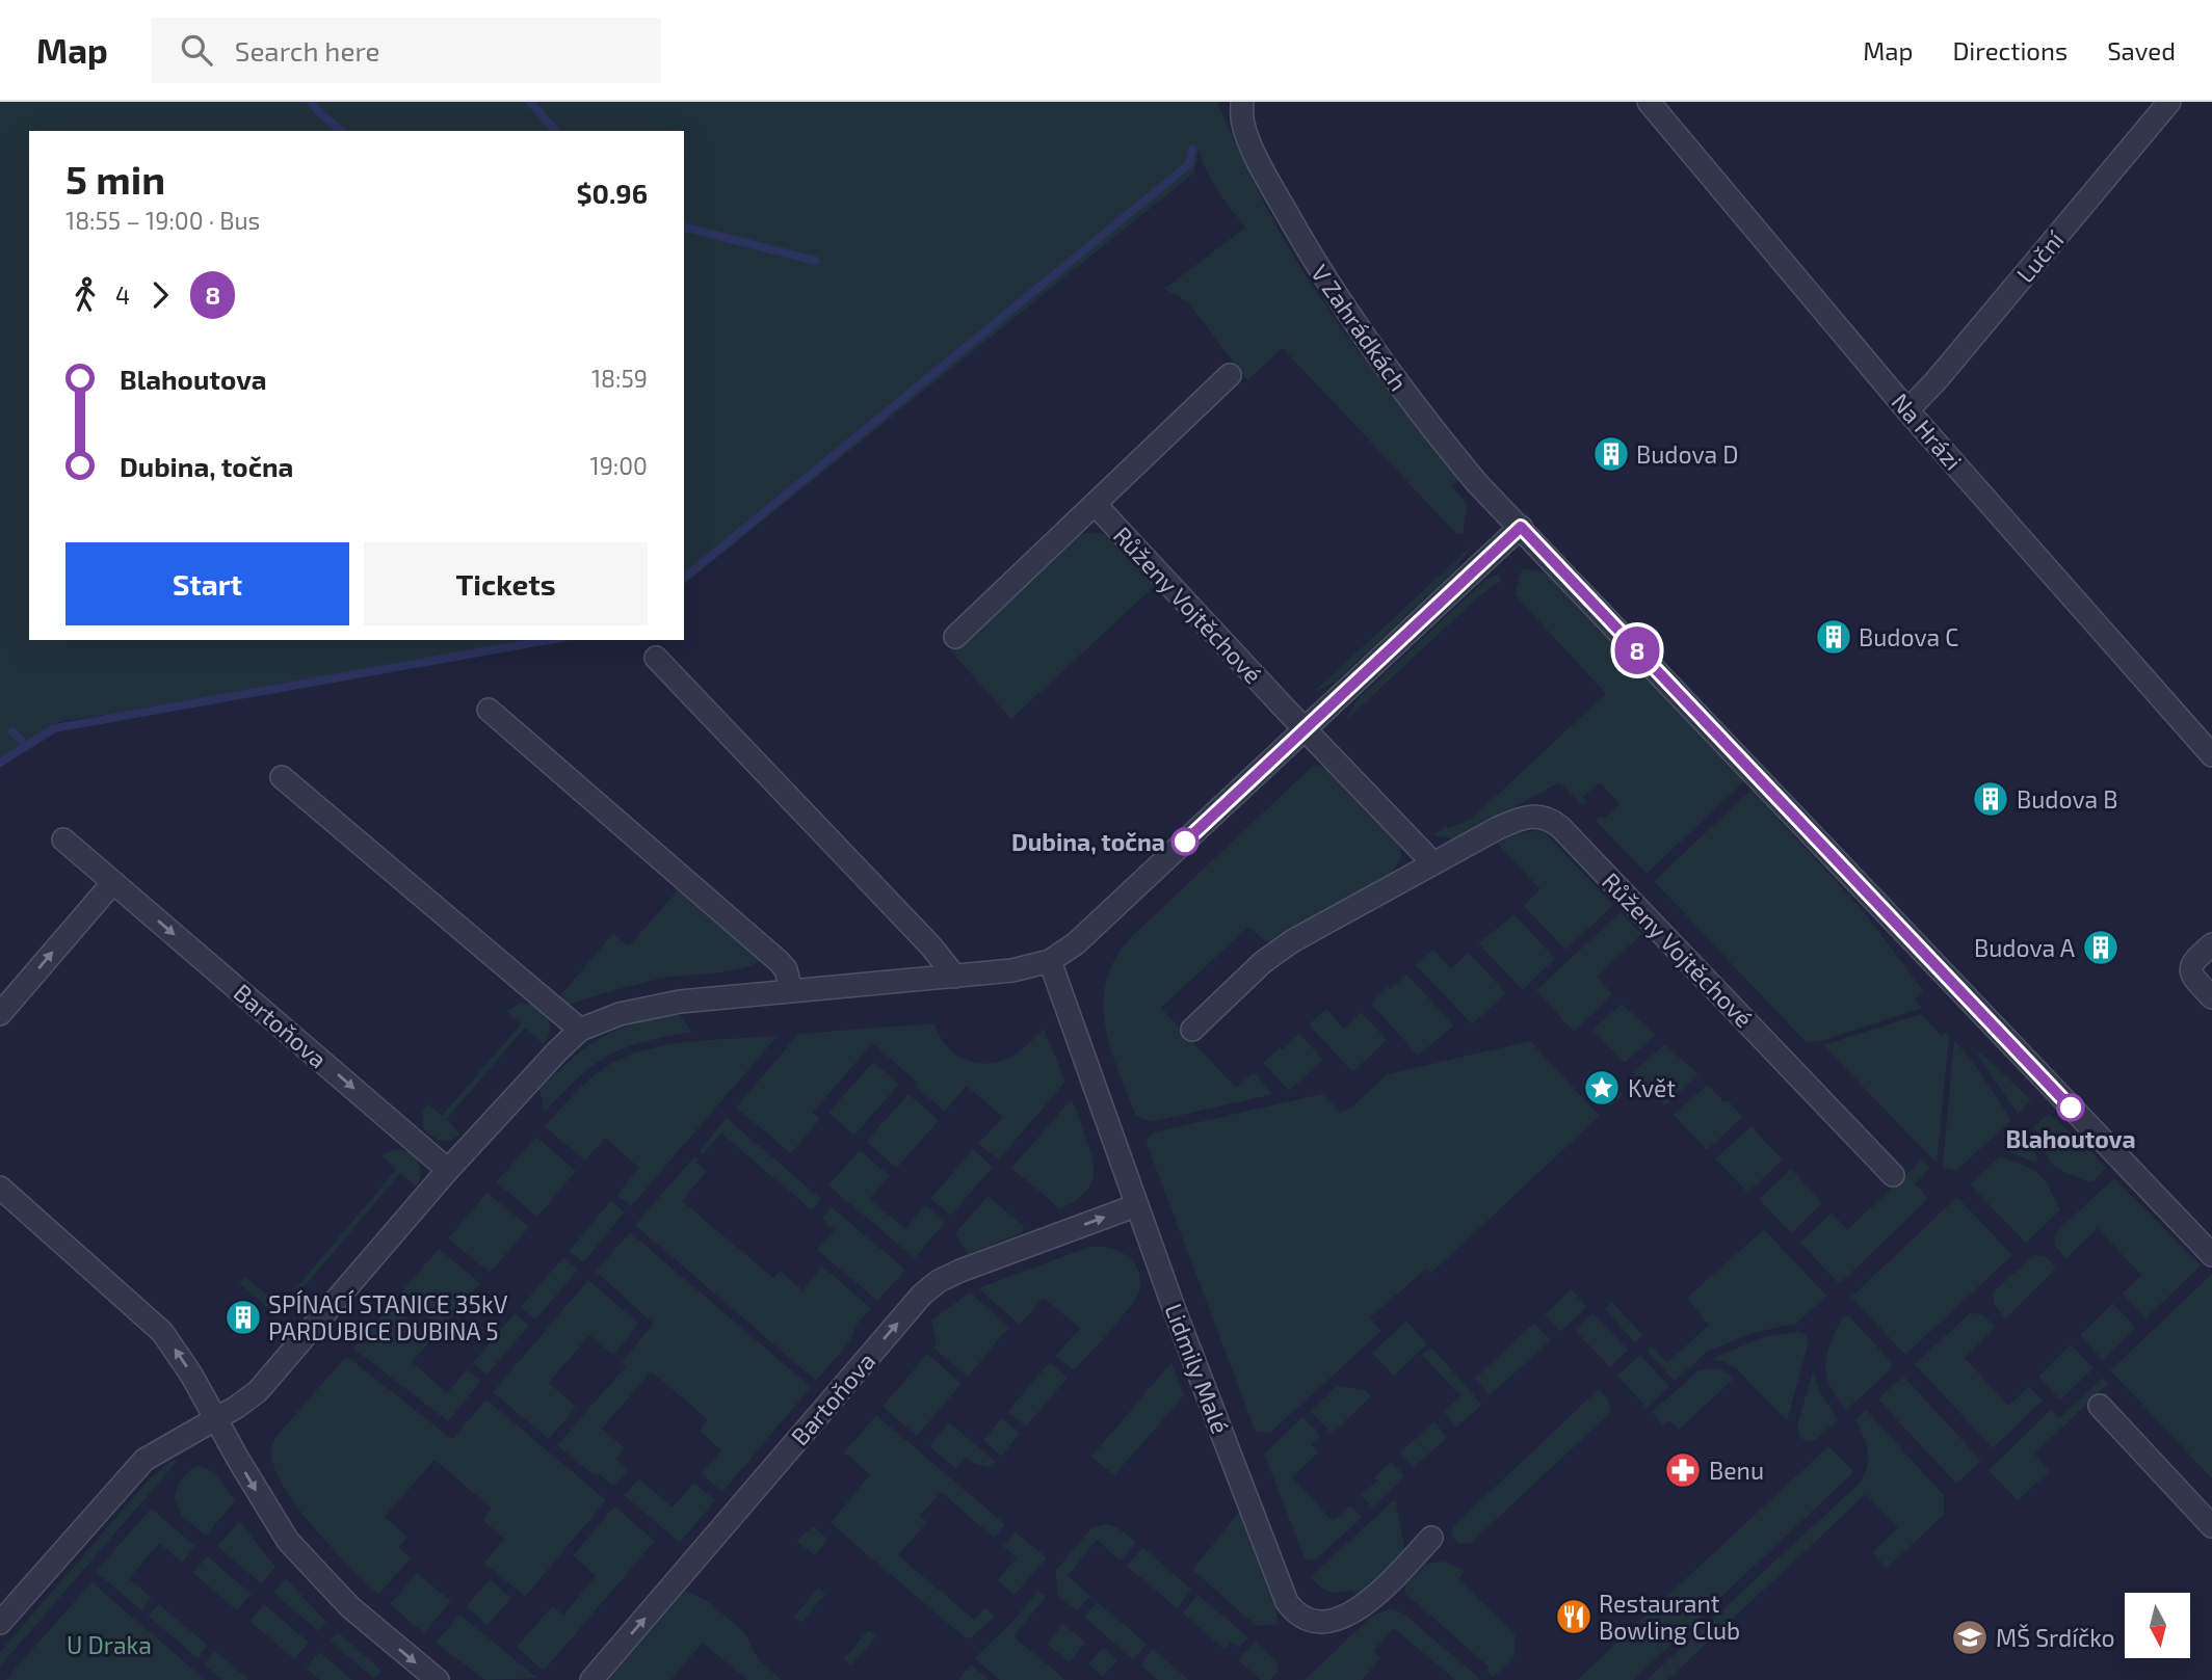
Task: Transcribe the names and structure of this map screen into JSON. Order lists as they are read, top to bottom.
{
  "streets": {
    "street": [
      "Luční",
      "V Zahrádkách",
      "Na Hrázi",
      "Růženy Vojtěchové",
      "Bartoňova",
      "Lidmily Malé"
    ]
  },
  "crossings": [
    ["Luční", "Na Hrázi"],
    ["Bartoňova", "Lidmily Malé"]
  ],
  "parks": ["U Draka"],
  "places": {
    "building": [
      "Budova D",
      "Budova C",
      "Budova B",
      "Budova A",
      "SPÍNACÍ STANICE 35kV PARDUBICE DUBINA 5"
    ],
    "other": ["Dubina, točna", "Blahoutova"],
    "place": ["Květ"],
    "pharmacy": ["Benu"],
    "restaurant": ["Restaurant Bowling Club"],
    "school or university": ["MŠ Srdíčko"]
  },
  "lines": ["bus line 8"],
  "north": "bottom",
  "page": {
    "header": "Map",
    "search": "Search here",
    "nav": ["Map", "Directions", "Saved"],
    "on_map": "8",
    "heading": ["5 min", "18:55 – 19:00 · Bus", "$0.96"],
    "legs": ["4", "8"],
    "list": [
      {
        "name": "Blahoutova",
        "value": "18:59"
      },
      {
        "name": "Dubina, točna",
        "value": "19:00"
      }
    ],
    "buttons": ["Start", "Tickets"]
  }
}
